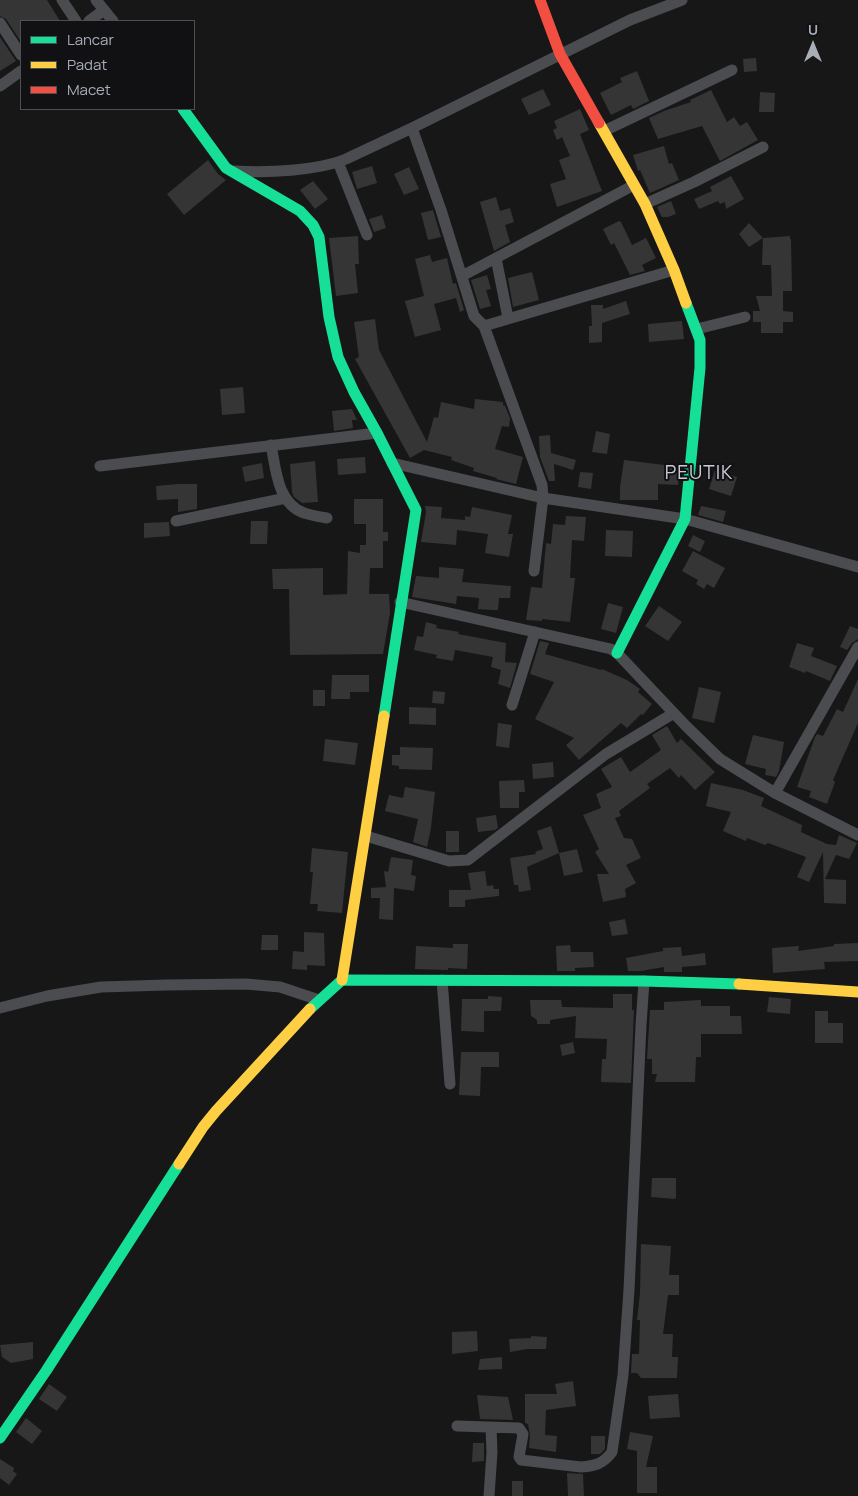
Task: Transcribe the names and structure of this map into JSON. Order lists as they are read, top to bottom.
{
  "districts": ["PEUTIK"],
  "legend": ["Lancar", "Padat", "Macet"],
  "north": "top"
}
